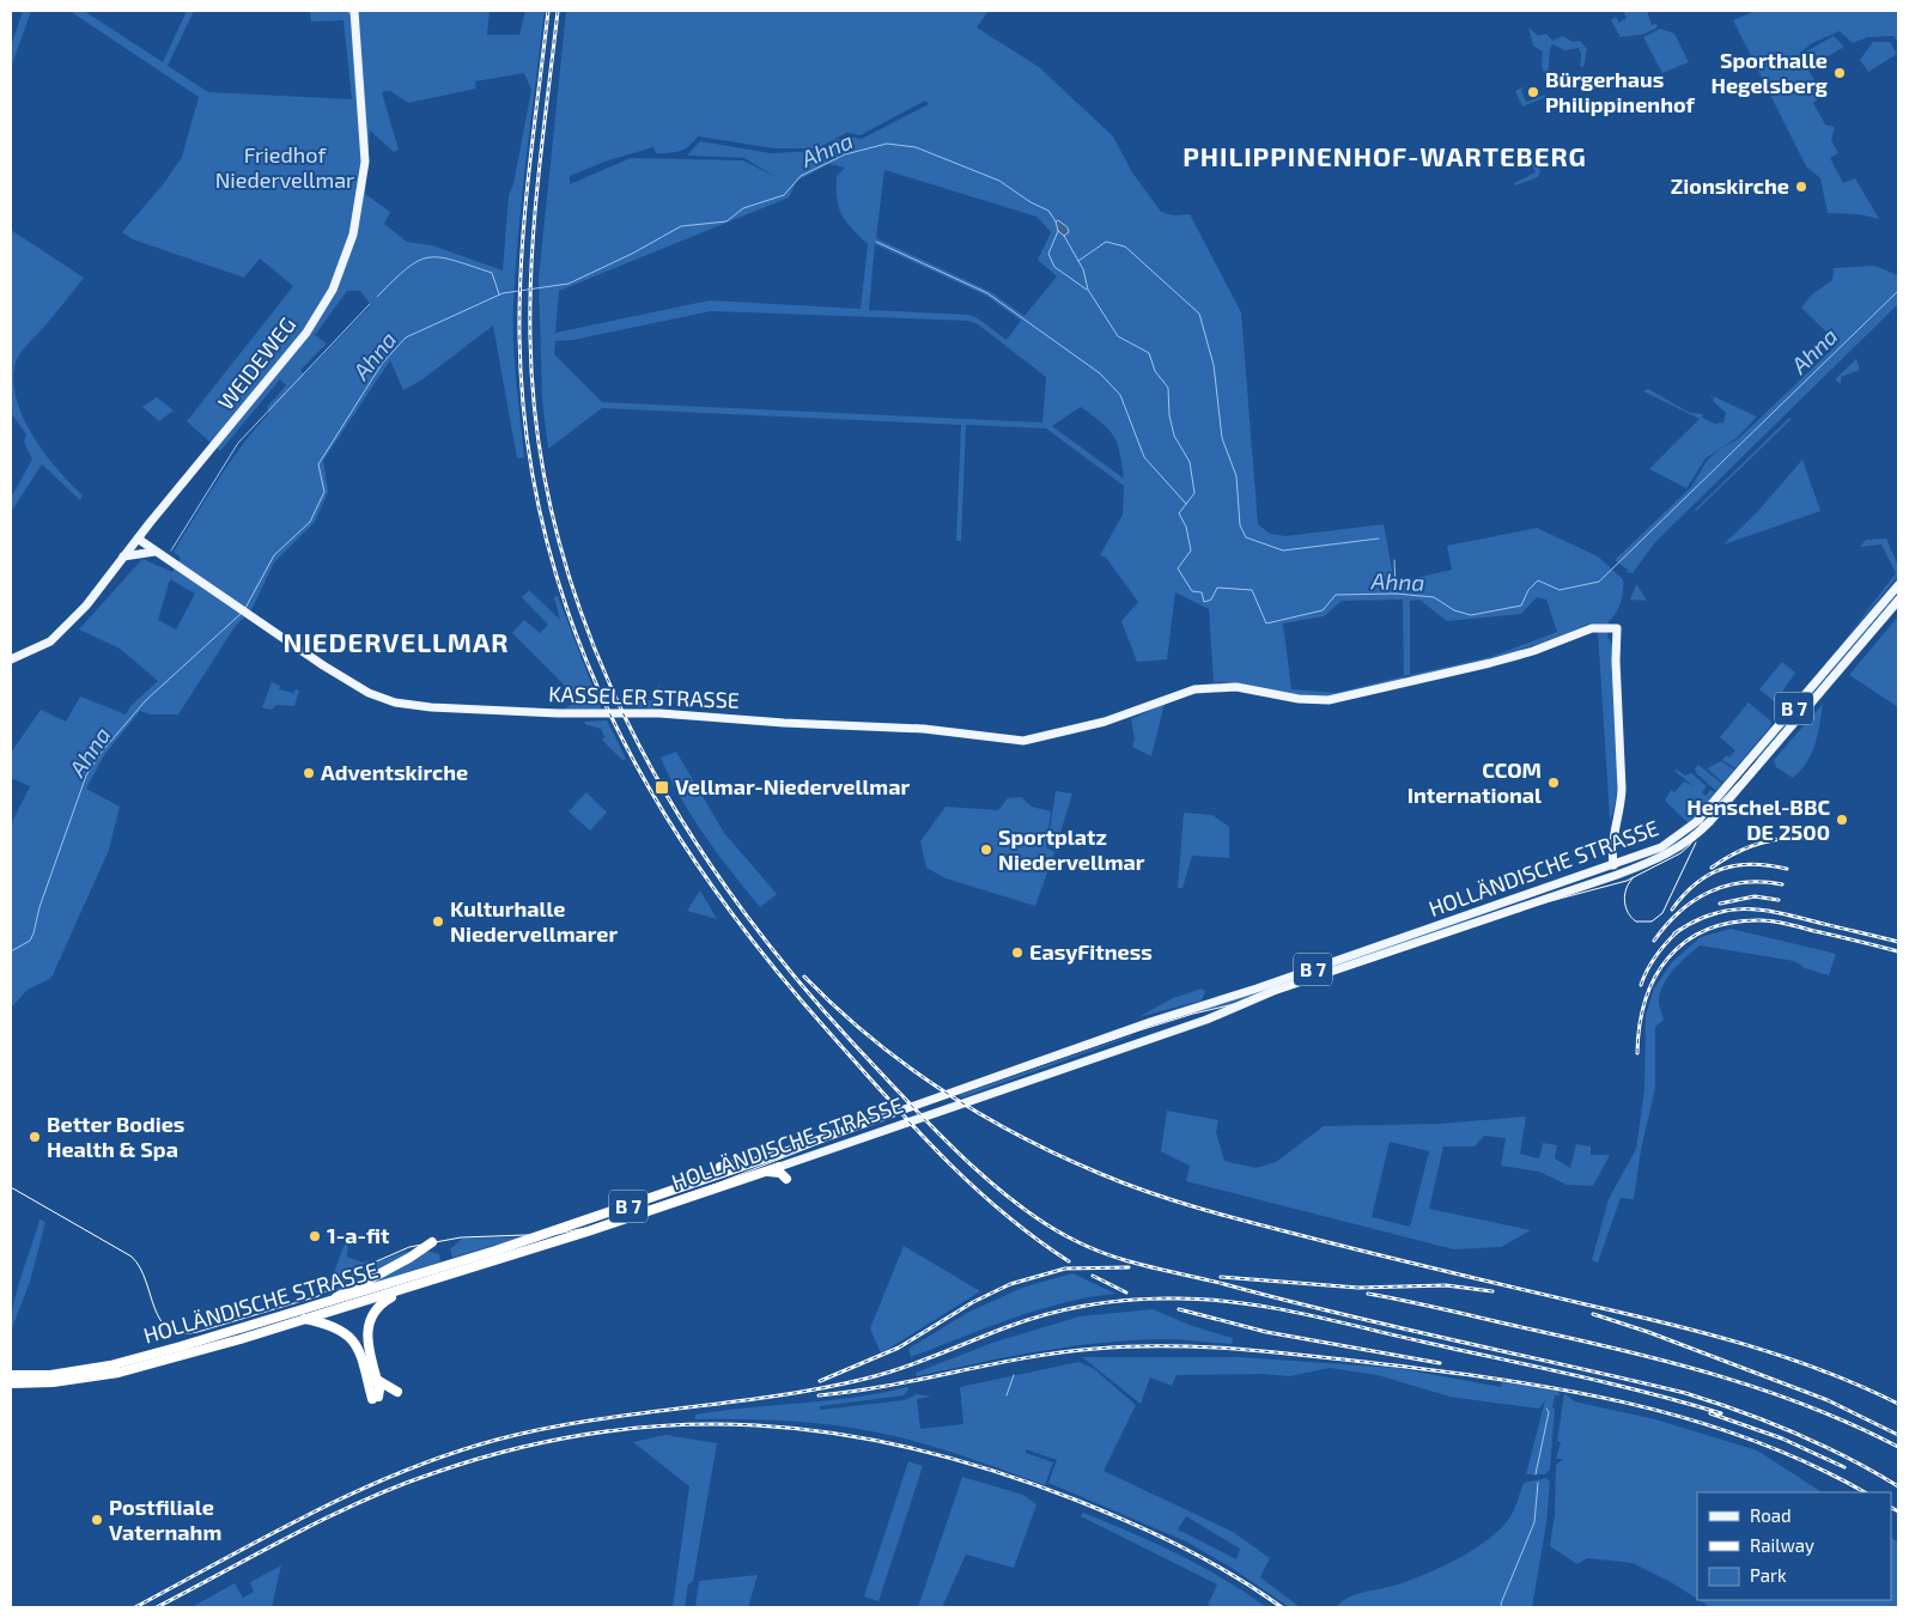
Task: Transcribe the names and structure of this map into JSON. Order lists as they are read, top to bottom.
{
  "streets": {
    "highway": ["B 7", "HOLLÄNDISCHE STRASSE"],
    "main road": ["WEIDEWEG", "KASSELER STRASSE"]
  },
  "crossings": [
    ["WEIDEWEG", "KASSELER STRASSE"],
    ["KASSELER STRASSE", "HOLLÄNDISCHE STRASSE"],
    ["B 7", "HOLLÄNDISCHE STRASSE"]
  ],
  "districts": ["PHILIPPINENHOF-WARTEBERG", "NIEDERVELLMAR"],
  "water": ["Ahna"],
  "parks": ["Friedhof Niedervellmar"],
  "places": {
    "other": [
      "Sporthalle Hegelsberg",
      "Bürgerhaus Philippinenhof",
      "Zionskirche",
      "Adventskirche",
      "CCOM International",
      "Henschel-BBC DE 2500",
      "Sportplatz Niedervellmar",
      "Kulturhalle Niedervellmarer",
      "EasyFitness",
      "Better Bodies Health & Spa",
      "1-a-fit",
      "Postfiliale Vaternahm"
    ],
    "transit": ["Vellmar-Niedervellmar"]
  },
  "legend": ["Road", "Railway", "Park"]
}
